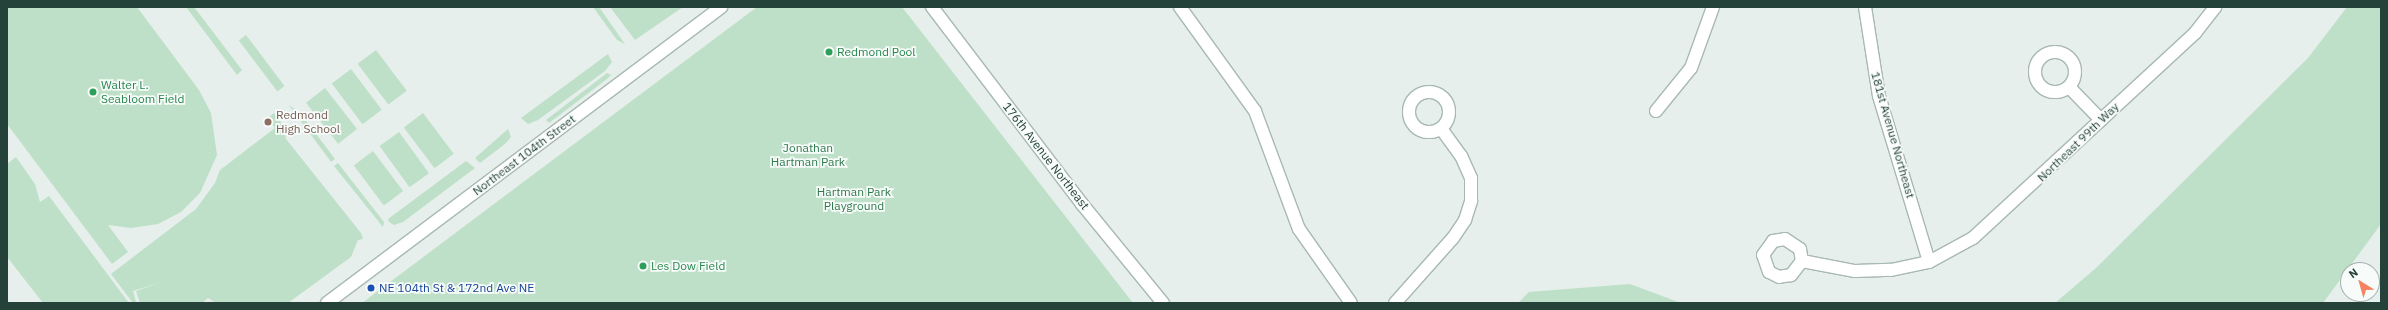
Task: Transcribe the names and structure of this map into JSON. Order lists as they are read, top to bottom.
{
  "streets": {
    "street": [
      "181st Avenue Northeast",
      "Northeast 99th Way",
      "Northeast 104th Street",
      "176th Avenue Northeast"
    ]
  },
  "crossings": [
    ["181st Avenue Northeast", "Northeast 99th Way"]
  ],
  "parks": ["Jonathan Hartman Park", "Hartman Park Playground"],
  "places": [
    "Redmond Pool",
    "Walter L. Seabloom Field",
    "Redmond High School",
    "Les Dow Field",
    "NE 104th St & 172nd Ave NE"
  ],
  "north": "top left"
}
